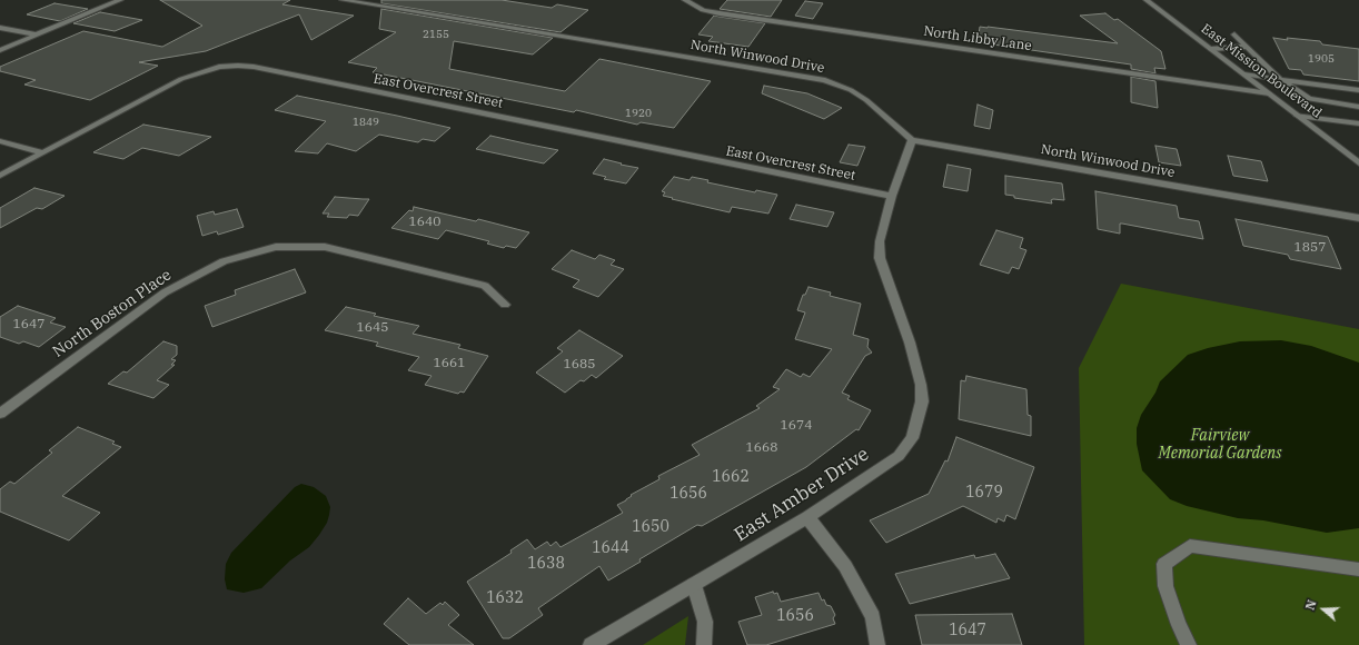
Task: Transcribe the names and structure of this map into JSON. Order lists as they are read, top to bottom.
{
  "streets": {
    "street": [
      "North Libby Lane",
      "North Winwood Drive",
      "East Mission Boulevard",
      "East Overcrest Street",
      "North Boston Place",
      "East Amber Drive"
    ]
  },
  "crossings": [
    ["North Libby Lane", "East Mission Boulevard"],
    ["North Winwood Drive", "East Amber Drive"],
    ["East Overcrest Street", "East Amber Drive"]
  ],
  "parks": ["Fairview Memorial Gardens"],
  "house_numbers": [
    "2155",
    "1905",
    "1920",
    "1849",
    "1640",
    "1857",
    "1647",
    "1645",
    "1661",
    "1685",
    "1674",
    "1668",
    "1662",
    "1679",
    "1656",
    "1650",
    "1644",
    "1638",
    "1632",
    "1656",
    "1647"
  ],
  "north": "left"
}
